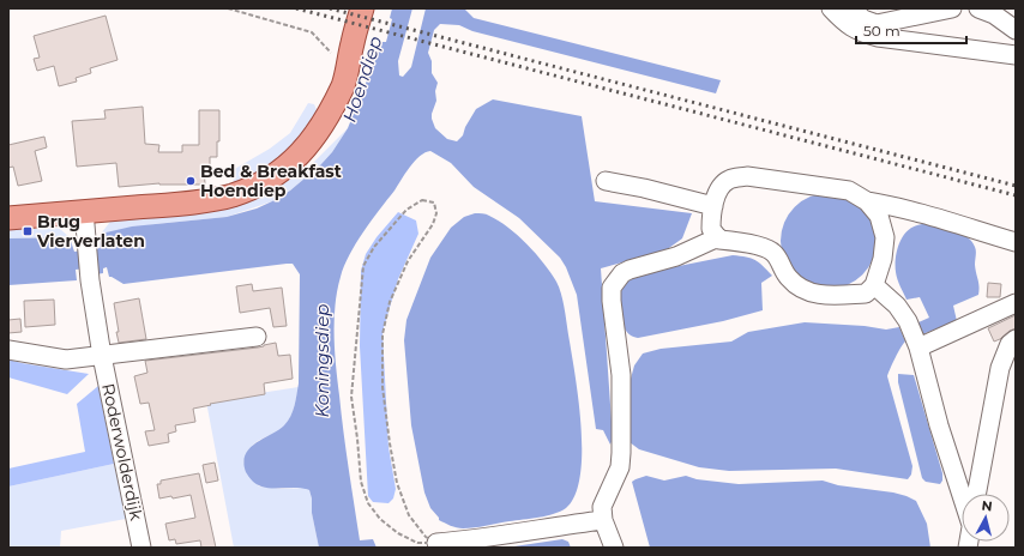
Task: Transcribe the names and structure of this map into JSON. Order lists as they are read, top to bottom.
{
  "streets": {
    "street": ["Roderwolderdijk"]
  },
  "water": ["Hoendiep", "Koningsdiep"],
  "places": {
    "other": ["Bed & Breakfast Hoendiep"],
    "transit": ["Brug Vierverlaten"]
  },
  "scale_bar": "50 m",
  "north": "top"
}
